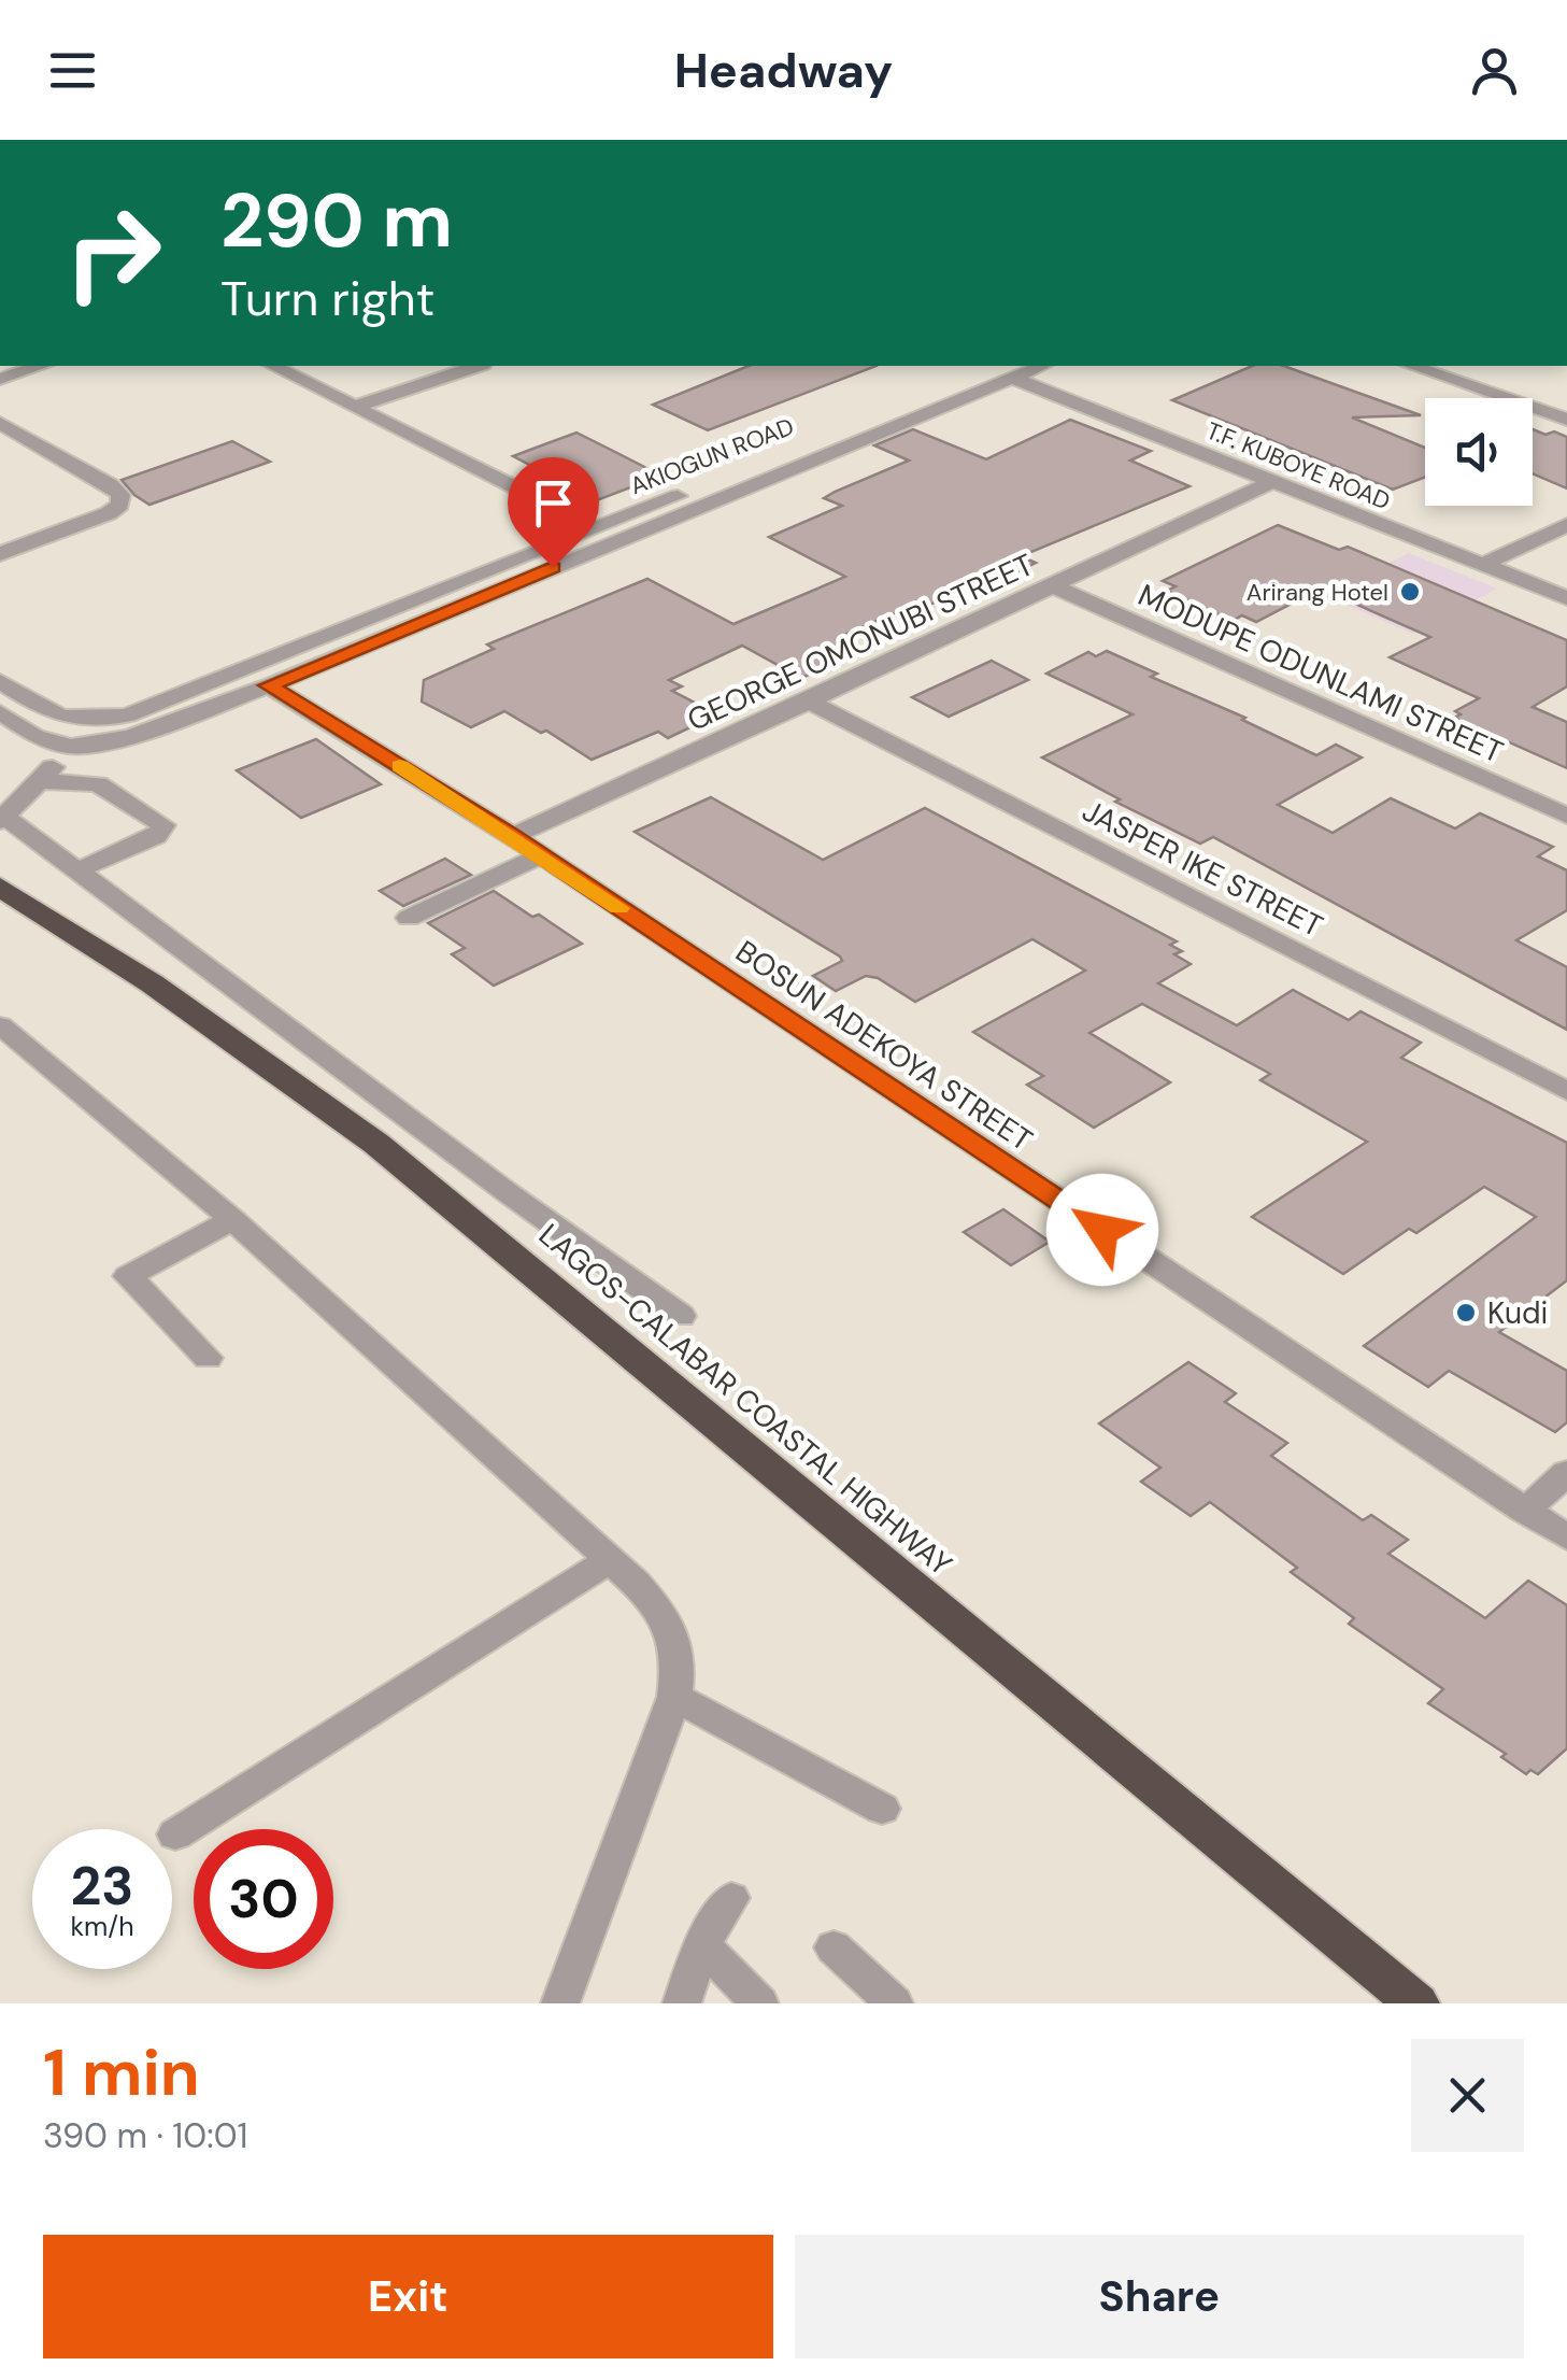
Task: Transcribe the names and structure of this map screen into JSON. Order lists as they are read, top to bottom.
{
  "streets": {
    "highway": ["LAGOS-CALABAR COASTAL HIGHWAY"],
    "street": [
      "AKIOGUN ROAD",
      "T.F. KUBOYE ROAD",
      "GEORGE OMONUBI STREET",
      "MODUPE ODUNLAMI STREET",
      "JASPER IKE STREET",
      "BOSUN ADEKOYA STREET"
    ]
  },
  "crossings": [
    ["AKIOGUN ROAD", "T.F. KUBOYE ROAD"],
    ["T.F. KUBOYE ROAD", "GEORGE OMONUBI STREET"],
    ["GEORGE OMONUBI STREET", "MODUPE ODUNLAMI STREET"],
    ["GEORGE OMONUBI STREET", "JASPER IKE STREET"],
    ["GEORGE OMONUBI STREET", "BOSUN ADEKOYA STREET"]
  ],
  "places": ["Arirang Hotel", "Kudi"],
  "page": {
    "header": "Headway",
    "turn": ["290 m", "Turn right"],
    "speed": "23 km/h",
    "limit": "30",
    "heading": ["1 min", "390 m · 10:01"],
    "buttons": ["Exit", "Share"]
  }
}
